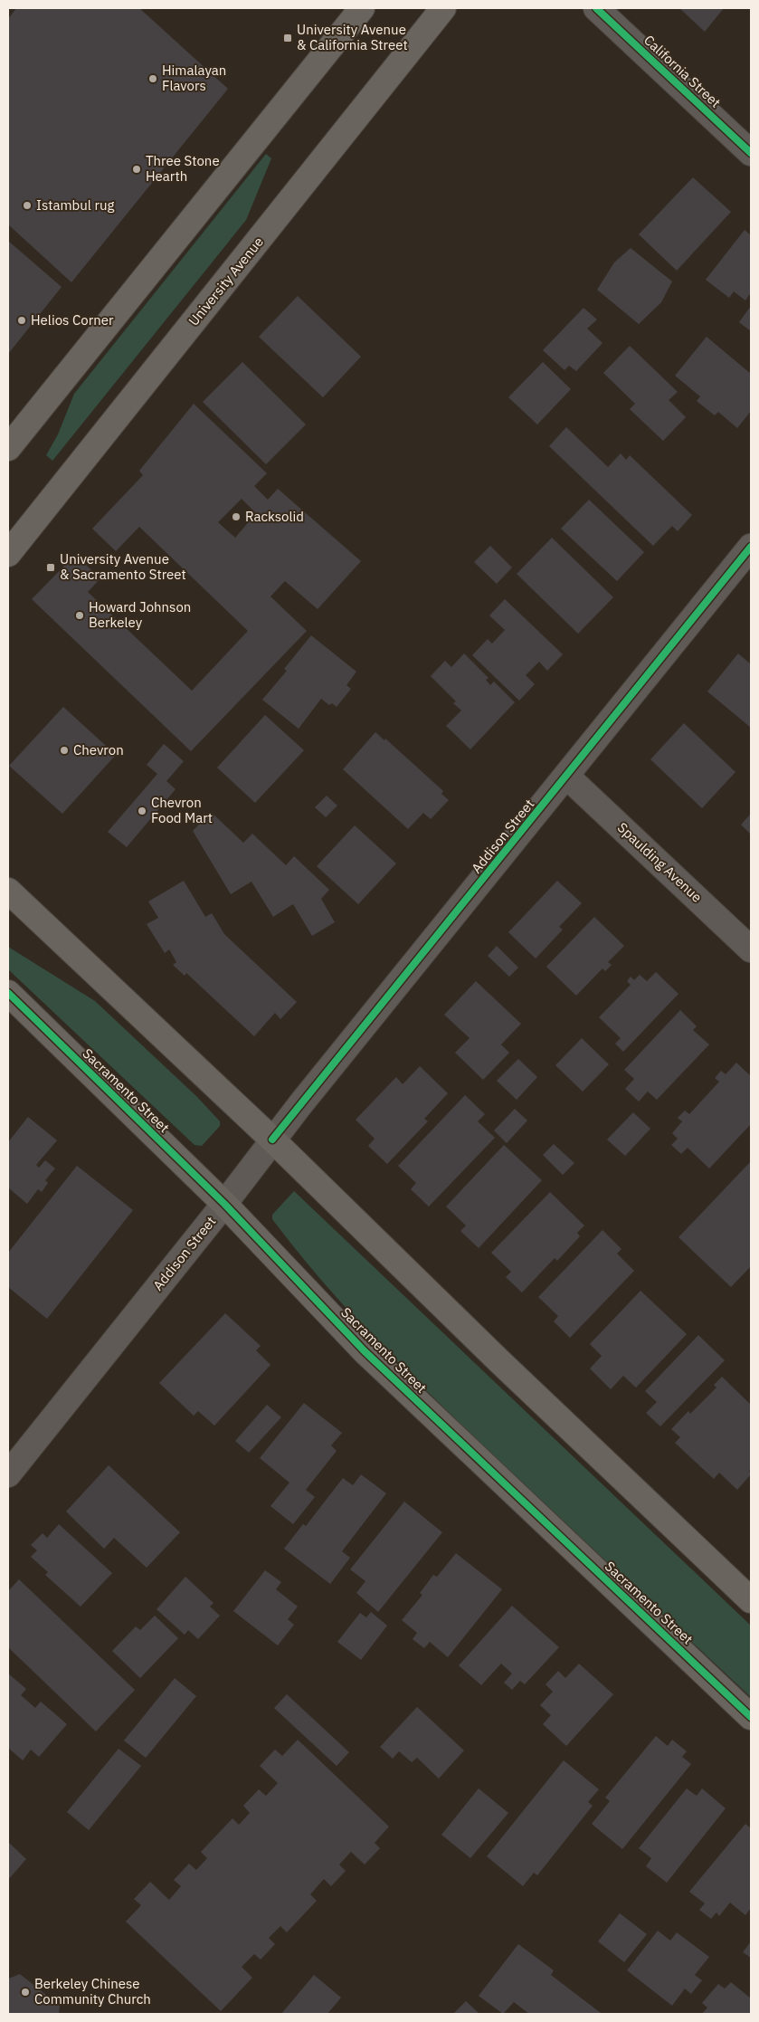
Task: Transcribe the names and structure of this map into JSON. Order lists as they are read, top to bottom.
{
  "streets": {
    "street": [
      "California Street",
      "University Avenue",
      "Addison Street",
      "Spaulding Avenue",
      "Sacramento Street"
    ]
  },
  "crossings": [
    ["Addison Street", "Spaulding Avenue"],
    ["Addison Street", "Sacramento Street"]
  ],
  "places": {
    "transit": ["University Avenue & California Street", "University Avenue & Sacramento Street"],
    "other": [
      "Himalayan Flavors",
      "Three Stone Hearth",
      "Istambul rug",
      "Helios Corner",
      "Racksolid",
      "Howard Johnson Berkeley",
      "Chevron",
      "Chevron Food Mart",
      "Berkeley Chinese Community Church"
    ]
  }
}
